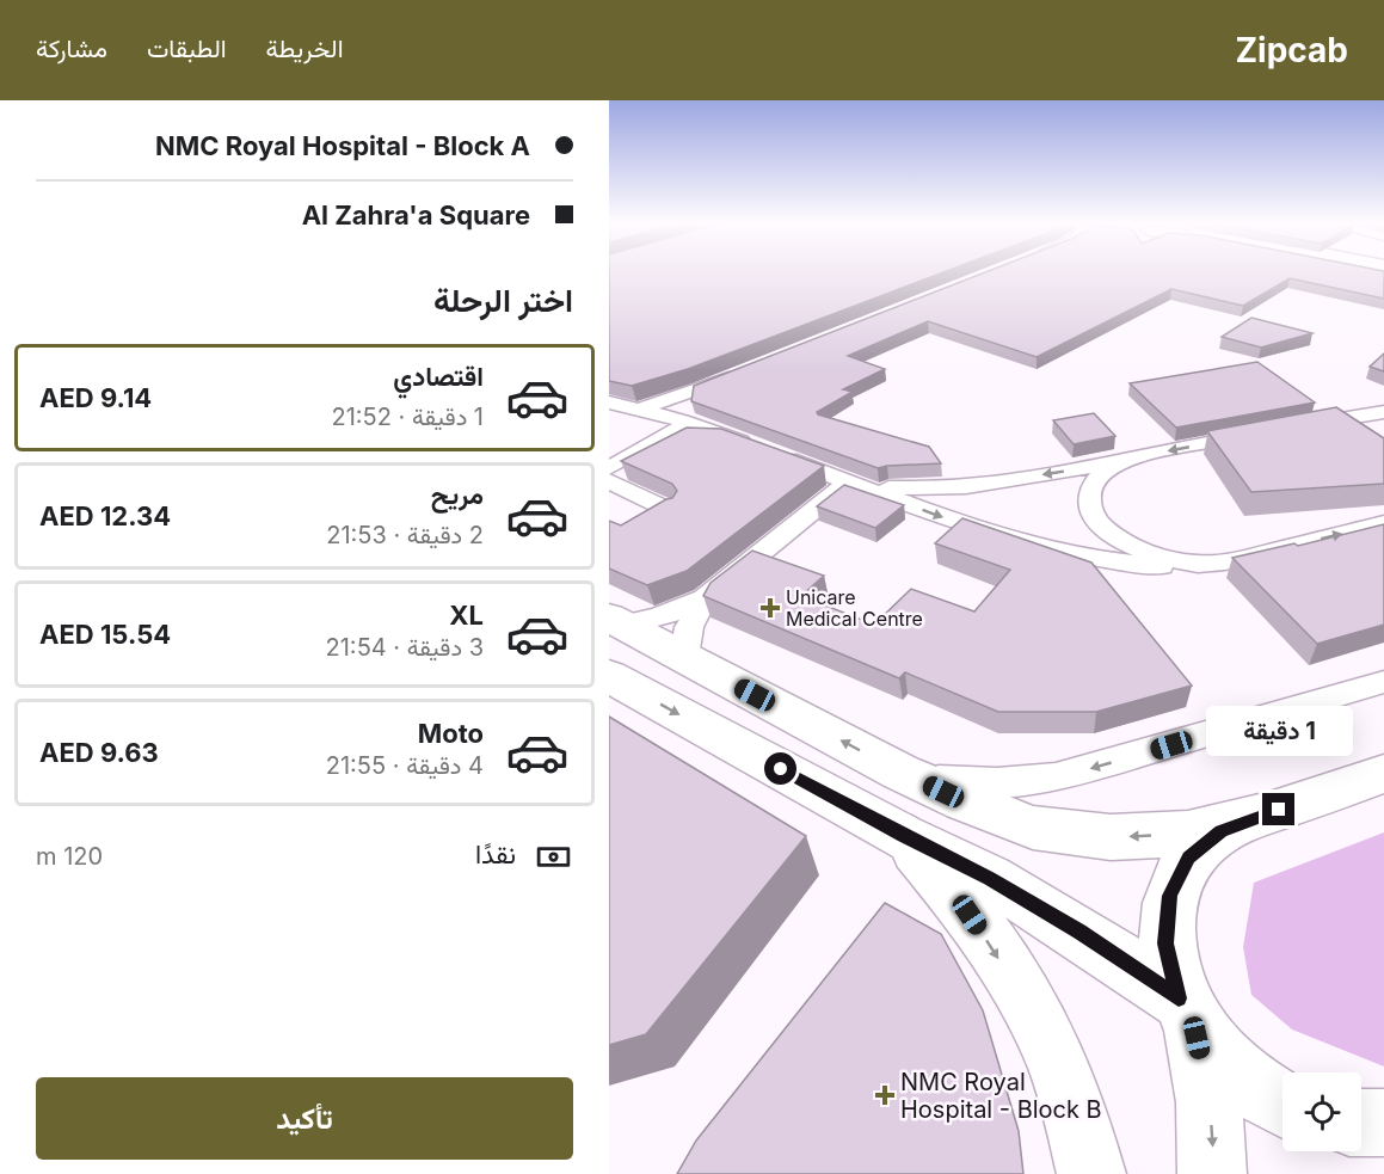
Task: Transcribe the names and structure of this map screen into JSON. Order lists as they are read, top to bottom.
{
  "places": {
    "health": ["Unicare Medical Centre", "NMC Royal Hospital - Block B"]
  },
  "page": {
    "header": "Zipcab",
    "nav": ["الخريطة", "الطبقات", "مشاركة"],
    "banner": ["NMC Royal Hospital - Block A", "Al Zahra'a Square"],
    "heading": "اختر الرحلة",
    "list": [
      {
        "name": "اقتصادي",
        "note": "1 دقيقة · 21:52",
        "value": "AED 9.14"
      },
      {
        "name": "مريح",
        "note": "2 دقيقة · 21:53",
        "value": "AED 12.34"
      },
      {
        "name": "XL",
        "note": "3 دقيقة · 21:54",
        "value": "AED 15.54"
      },
      {
        "name": "Moto",
        "note": "4 دقيقة · 21:55",
        "value": "AED 9.63"
      }
    ],
    "bubble": "1 دقيقة",
    "pay": ["نقدًا", "120 m"],
    "buttons": "تأكيد"
  }
}
